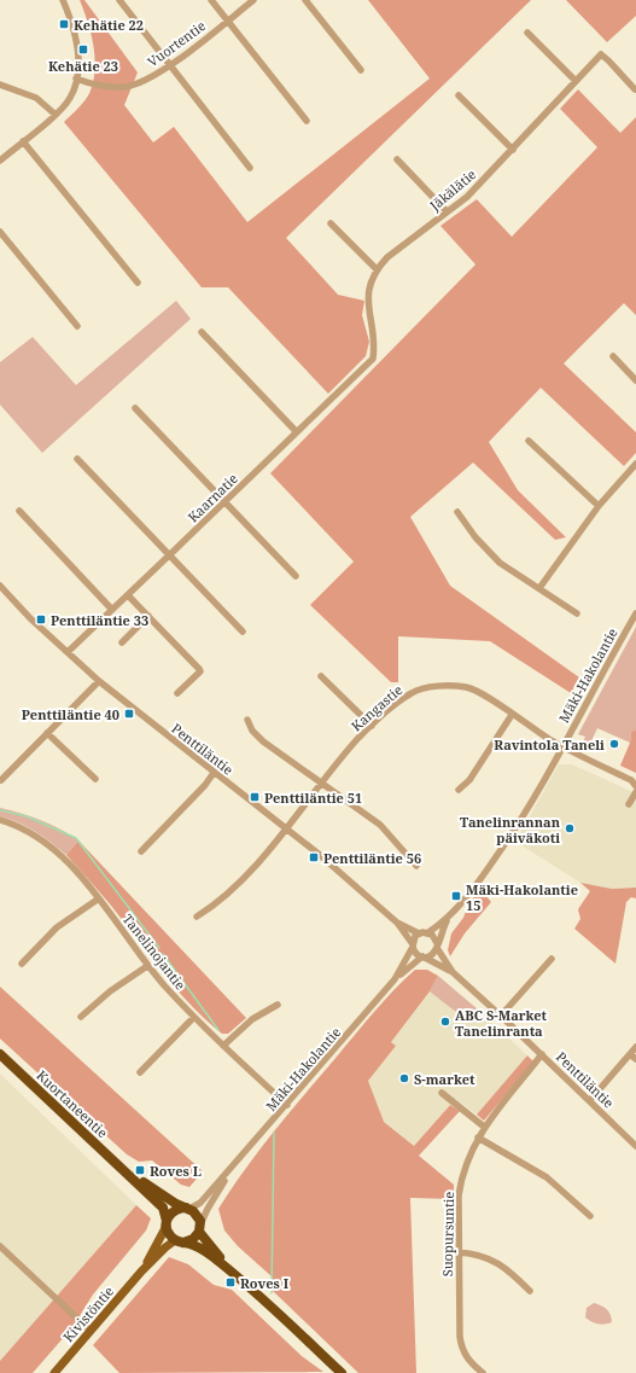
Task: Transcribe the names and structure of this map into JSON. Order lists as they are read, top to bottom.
{
  "streets": {
    "highway": ["Kuortaneentie"],
    "main road": ["Kivistöntie"],
    "street": [
      "Vuortentie",
      "Jäkälätie",
      "Kaarnatie",
      "Mäki-Hakolantie",
      "Kangastie",
      "Penttiläntie",
      "Tanelinojantie",
      "Suopursuntie"
    ]
  },
  "crossings": [
    ["Jäkälätie", "Kaarnatie"],
    ["Kaarnatie", "Penttiläntie"],
    ["Mäki-Hakolantie", "Kangastie"],
    ["Mäki-Hakolantie", "Penttiläntie"],
    ["Mäki-Hakolantie", "Tanelinojantie"],
    ["Mäki-Hakolantie", "Kuortaneentie"],
    ["Mäki-Hakolantie", "Kivistöntie"],
    ["Kangastie", "Penttiläntie"],
    ["Penttiläntie", "Suopursuntie"],
    ["Kuortaneentie", "Kivistöntie"]
  ],
  "places": {
    "transit": [
      "Kehätie 22",
      "Kehätie 23",
      "Penttiläntie 33",
      "Penttiläntie 40",
      "Penttiläntie 51",
      "Penttiläntie 56",
      "Mäki-Hakolantie 15",
      "Roves L",
      "Roves I"
    ],
    "other": [
      "Ravintola Taneli",
      "Tanelinrannan päiväkoti",
      "ABC S-Market Tanelinranta",
      "S-market"
    ]
  }
}
